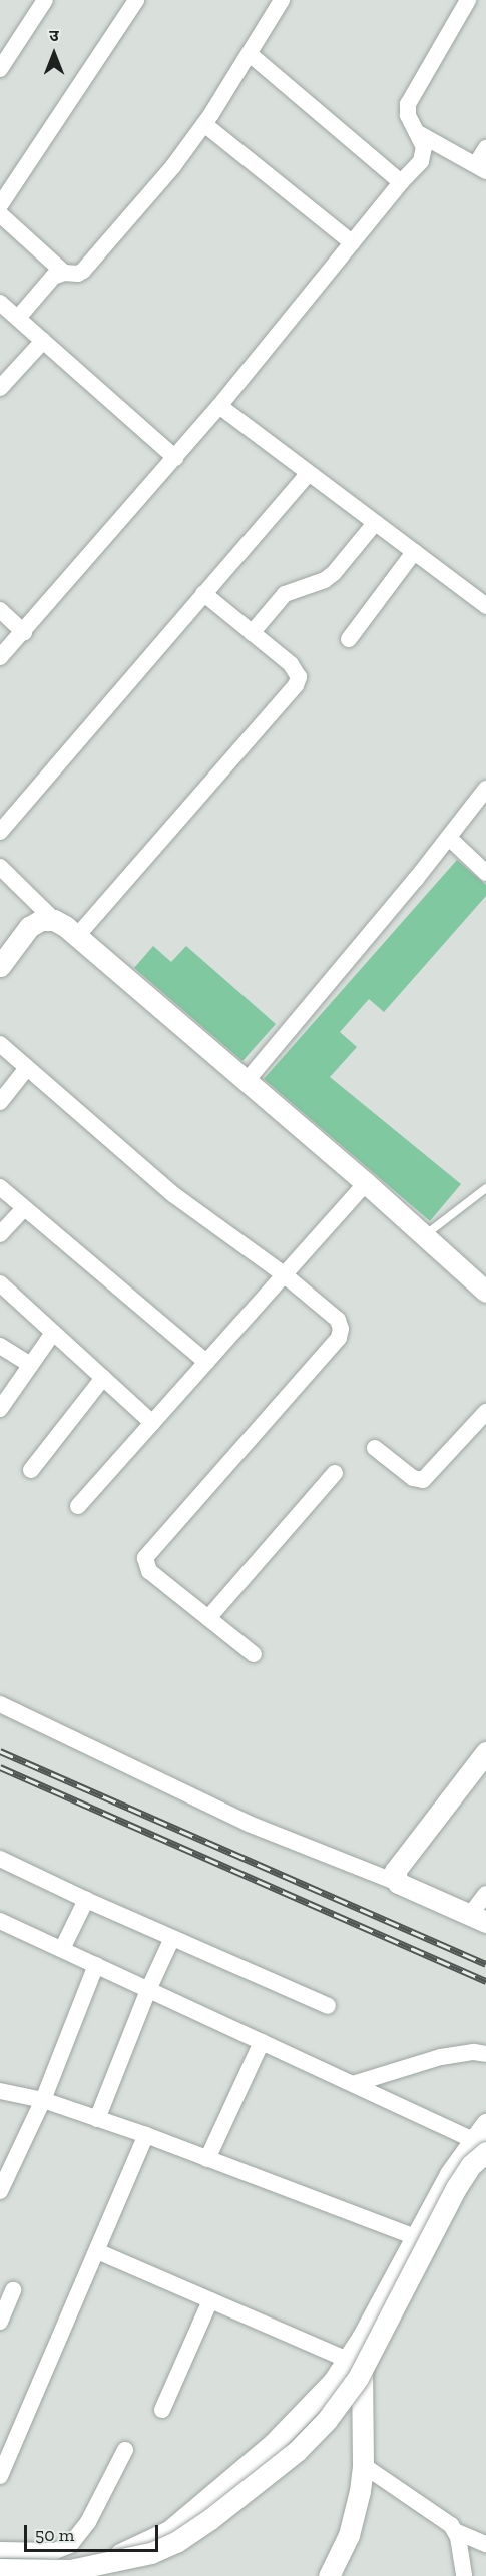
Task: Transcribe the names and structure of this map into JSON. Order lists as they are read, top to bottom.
{
  "scale_bar": "50 m",
  "north": "top"
}
